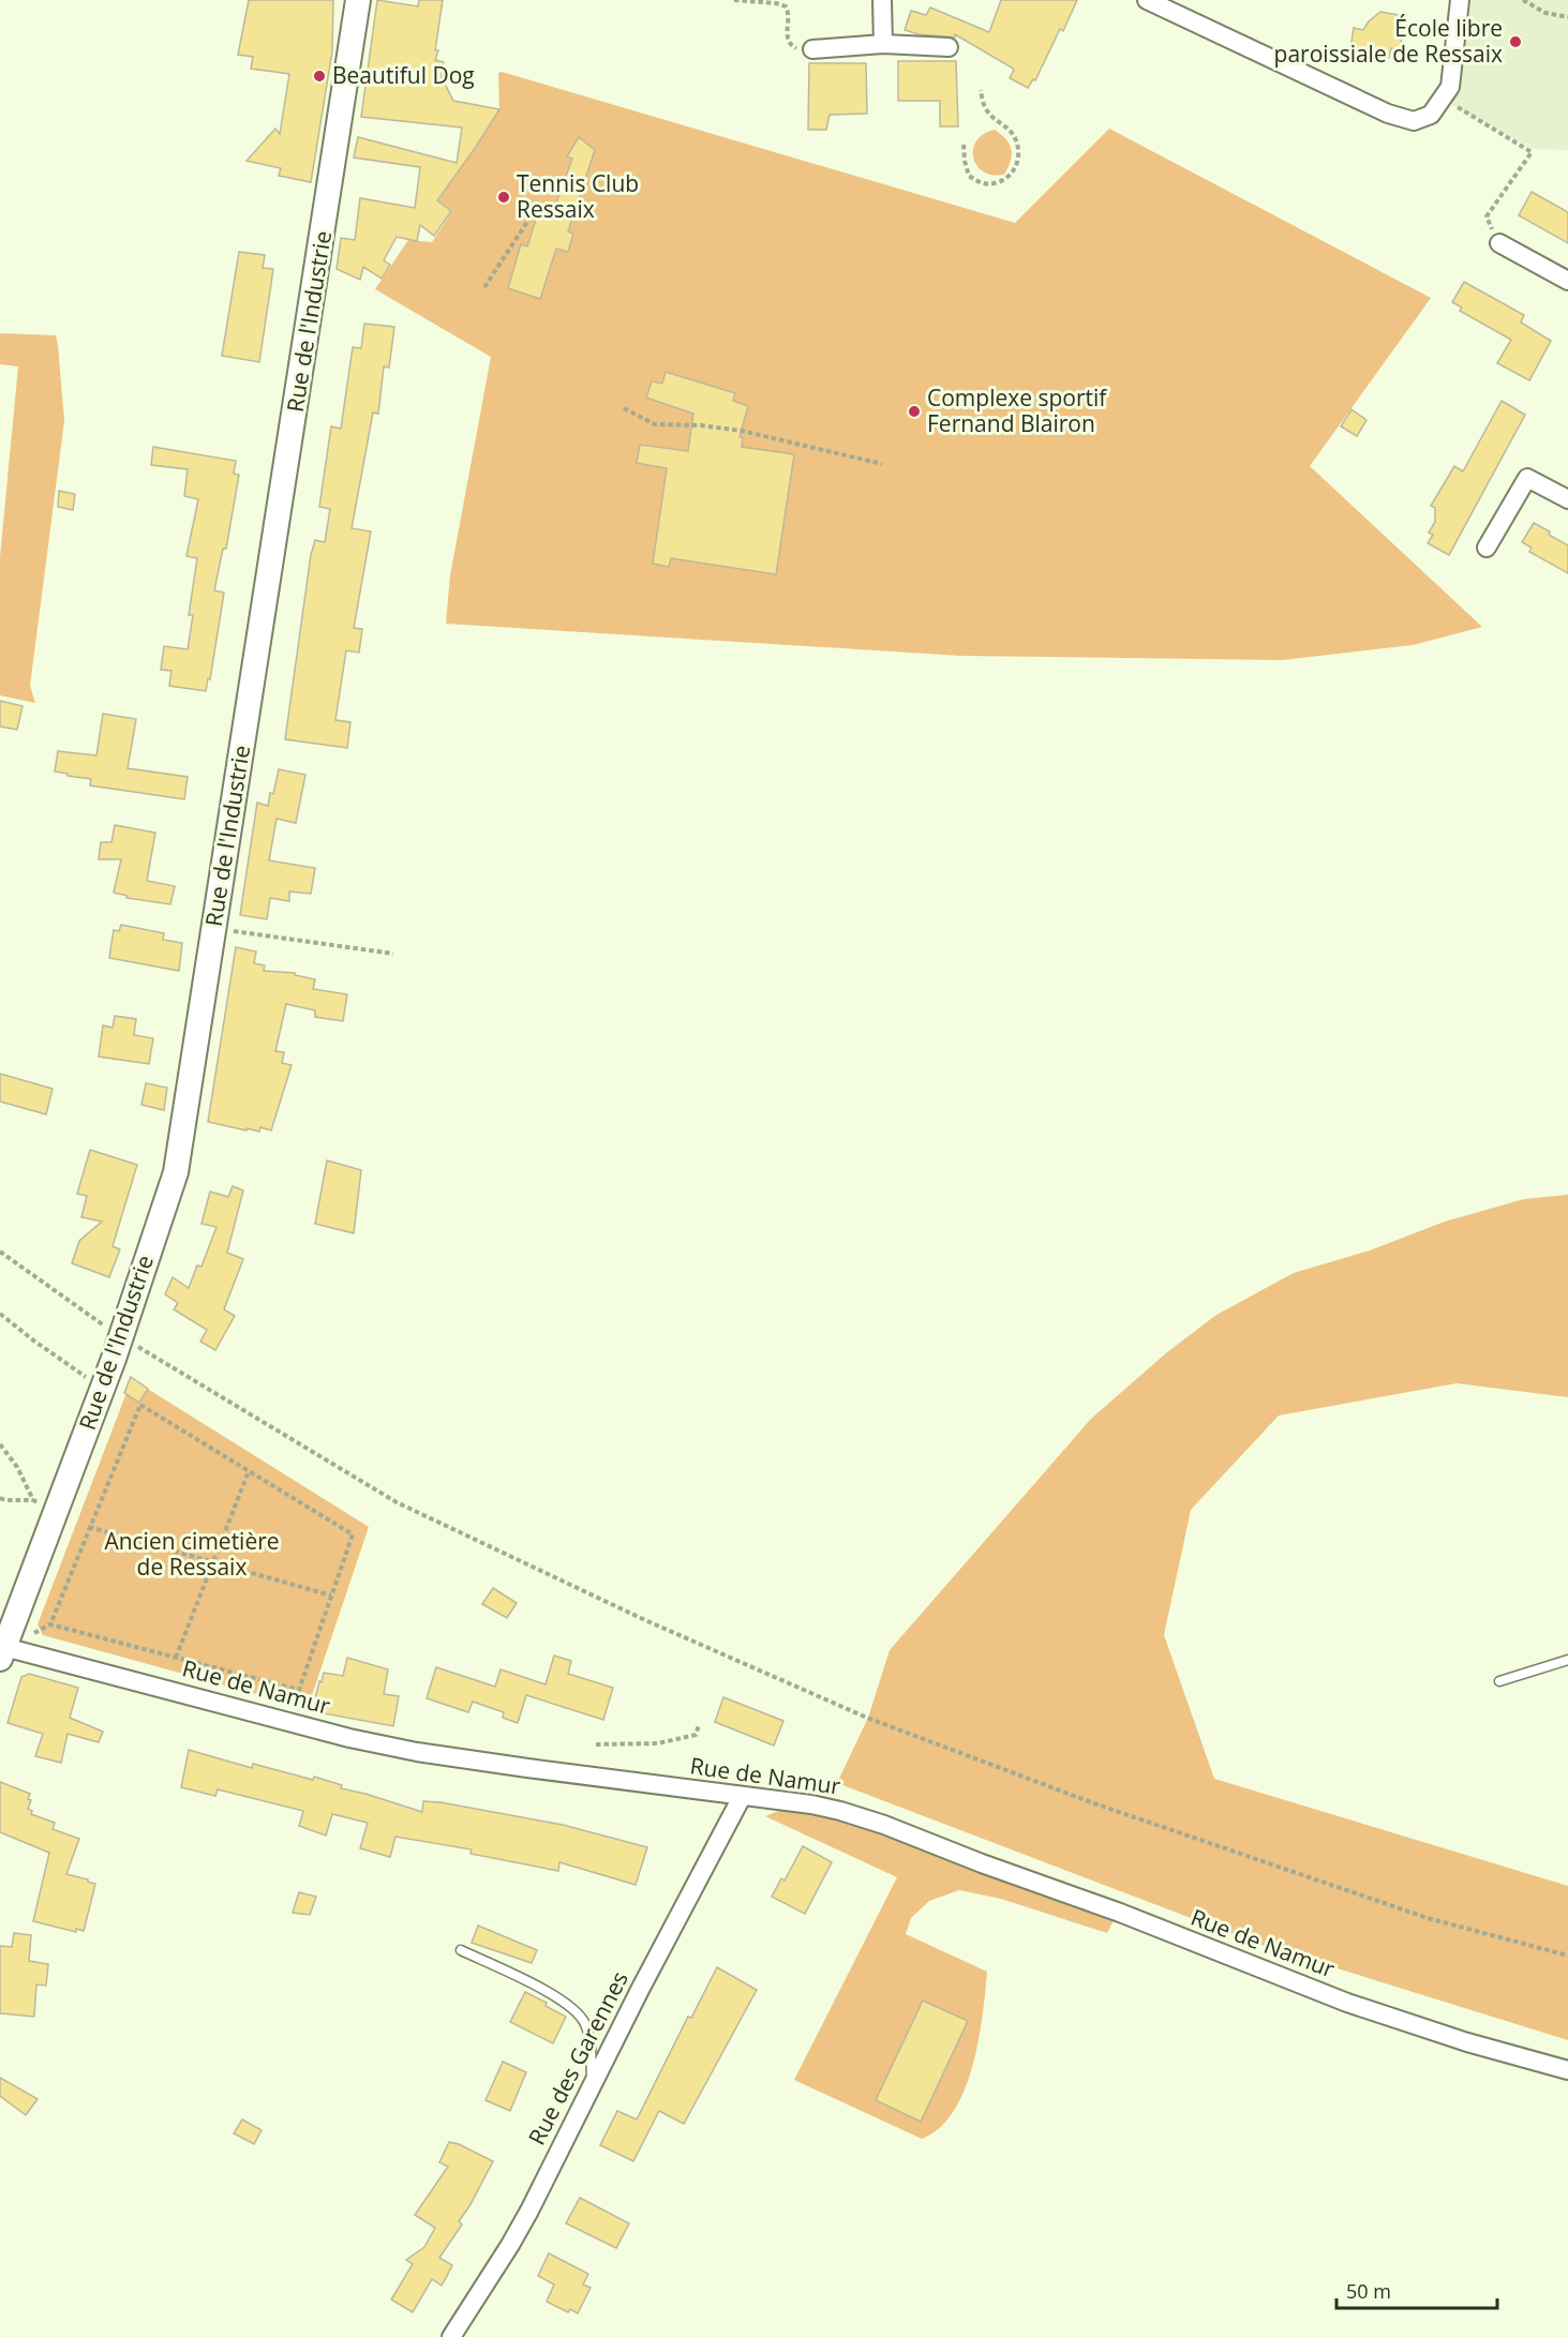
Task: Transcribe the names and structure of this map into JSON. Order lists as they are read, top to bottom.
{
  "streets": {
    "street": ["Rue de l'Industrie", "Rue de Namur", "Rue des Garennes"]
  },
  "crossings": [
    ["Rue de l'Industrie", "Rue de Namur"],
    ["Rue de Namur", "Rue des Garennes"]
  ],
  "parks": ["Ancien cimetière de Ressaix"],
  "places": [
    "École libre paroissiale de Ressaix",
    "Beautiful Dog",
    "Tennis Club Ressaix",
    "Complexe sportif Fernand Blairon"
  ],
  "scale_bar": "50 m"
}
